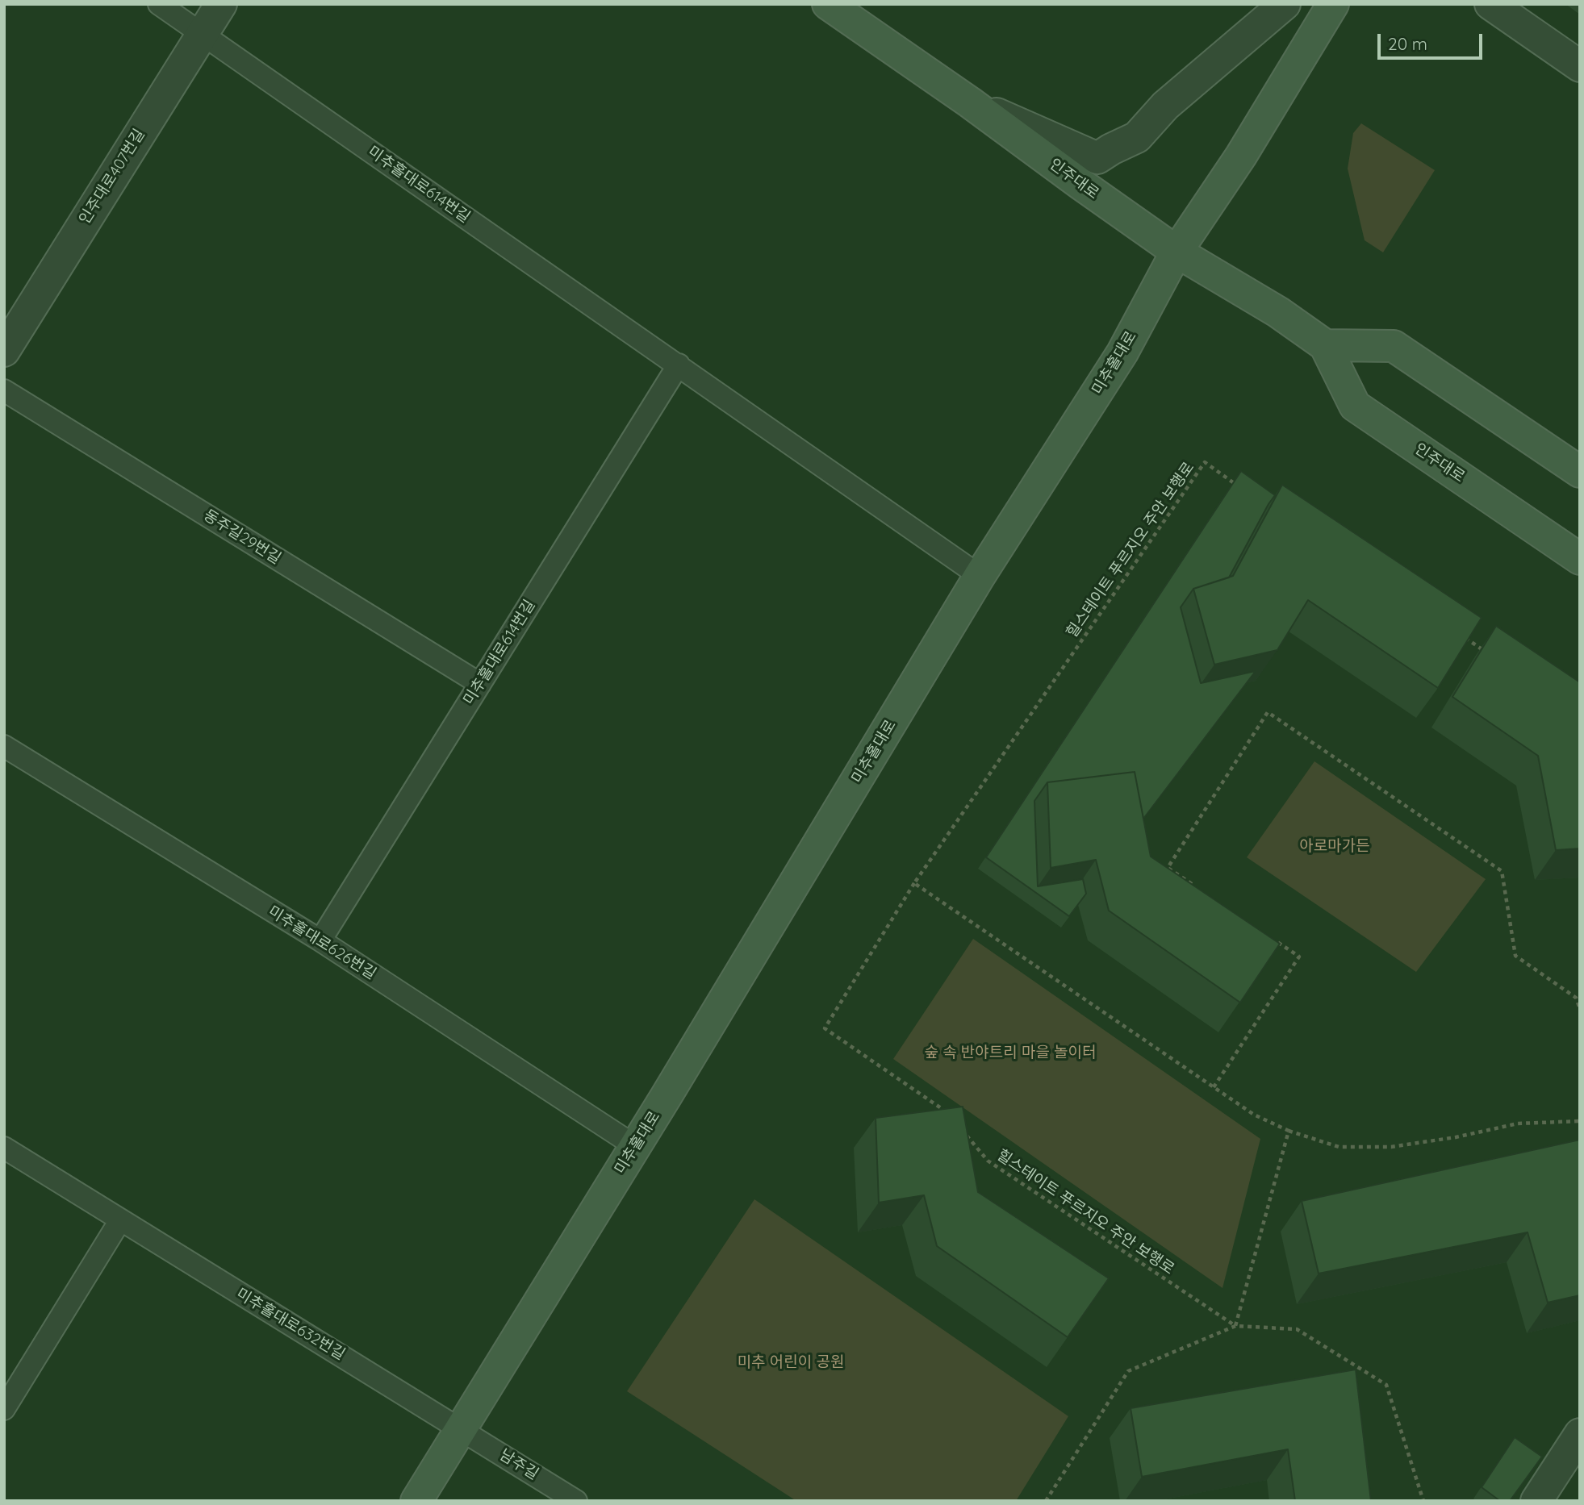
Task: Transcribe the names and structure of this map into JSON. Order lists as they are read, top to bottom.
{
  "streets": {
    "main road": ["인주대로", "미추홀대로"],
    "street": ["인주대로407번길"],
    "lane": [
      "미추홀대로614번길",
      "동주길29번길",
      "미추홀대로626번길",
      "미추홀대로632번길",
      "남주길"
    ],
    "path": ["힐스테이트 푸르지오 주안 보행로"]
  },
  "crossings": [
    ["인주대로407번길", "미추홀대로614번길"],
    ["인주대로", "미추홀대로"],
    ["미추홀대로614번길", "미추홀대로"],
    ["미추홀대로614번길", "동주길29번길"],
    ["미추홀대로614번길", "미추홀대로626번길"],
    ["미추홀대로", "미추홀대로626번길"],
    ["미추홀대로", "미추홀대로632번길"],
    ["미추홀대로", "남주길"],
    ["미추홀대로632번길", "남주길"]
  ],
  "parks": ["아로마가든", "숲 속 반야트리 마을 놀이터", "미추 어린이 공원"],
  "scale_bar": "20 m"
}
